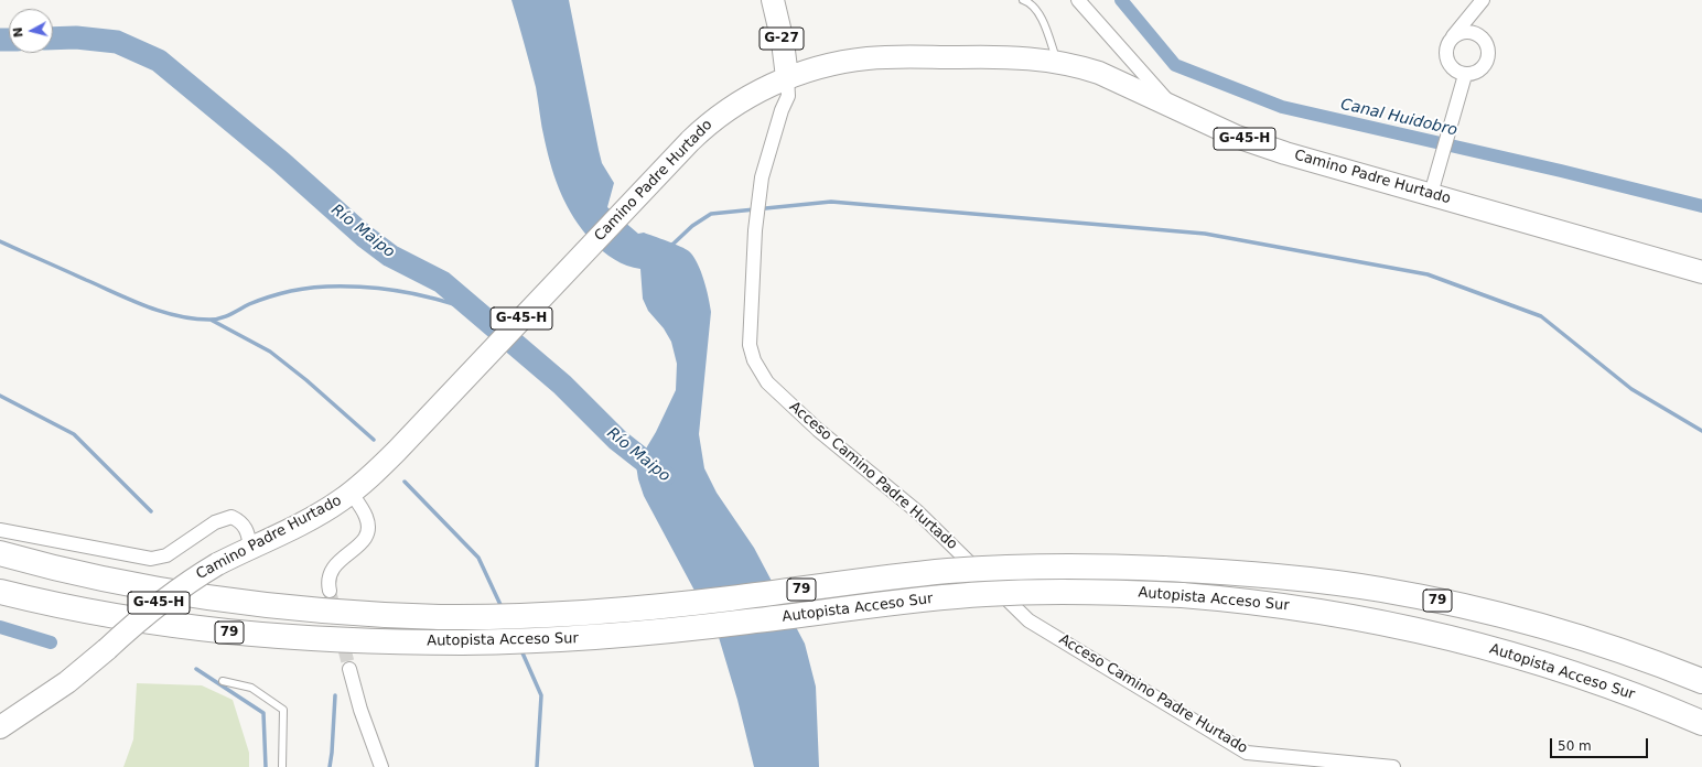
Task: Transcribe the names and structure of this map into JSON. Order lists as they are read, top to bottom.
{
  "streets": {
    "highway": ["79", "Autopista Acceso Sur"],
    "main road": ["G-27", "G-45-H", "Camino Padre Hurtado"],
    "street": ["Acceso Camino Padre Hurtado"]
  },
  "crossings": [
    ["G-27", "Camino Padre Hurtado"],
    ["G-27", "Acceso Camino Padre Hurtado"],
    ["Camino Padre Hurtado", "Acceso Camino Padre Hurtado"]
  ],
  "water": ["Canal Huidobro", "Río Maipo"],
  "scale_bar": "50 m",
  "north": "left"
}
